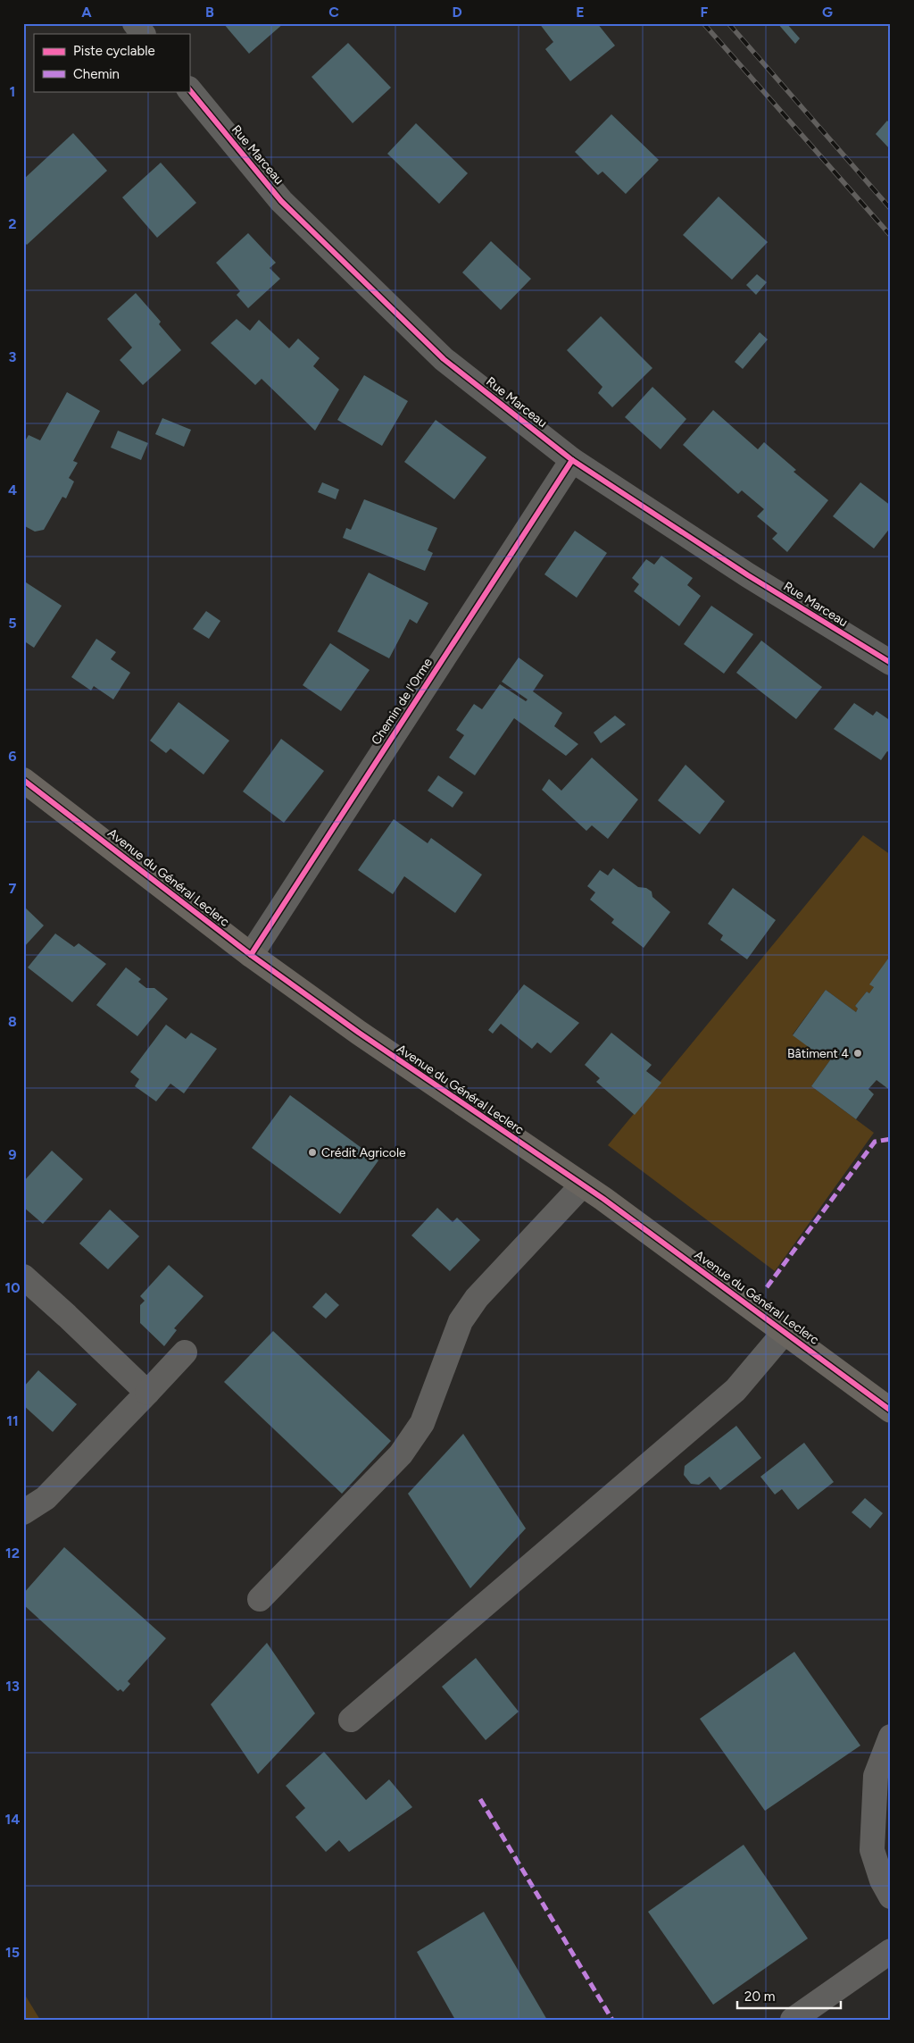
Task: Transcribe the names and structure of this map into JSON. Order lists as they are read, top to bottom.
{
  "streets": {
    "main road": ["Avenue du Général Leclerc"],
    "street": ["Rue Marceau", "Chemin de l'Orme"]
  },
  "crossings": [
    ["Rue Marceau", "Chemin de l'Orme"],
    ["Chemin de l'Orme", "Avenue du Général Leclerc"]
  ],
  "places": ["Bâtiment 4", "Crédit Agricole"],
  "legend": ["Piste cyclable", "Chemin"],
  "scale_bar": "20 m",
  "grid": {
    "columns": [
      "A",
      "B",
      "C",
      "D",
      "E",
      "F",
      "G"
    ],
    "rows": [
      "1",
      "2",
      "3",
      "4",
      "5",
      "6",
      "7",
      "8",
      "9",
      "10",
      "11",
      "12",
      "13",
      "14",
      "15"
    ]
  }
}
